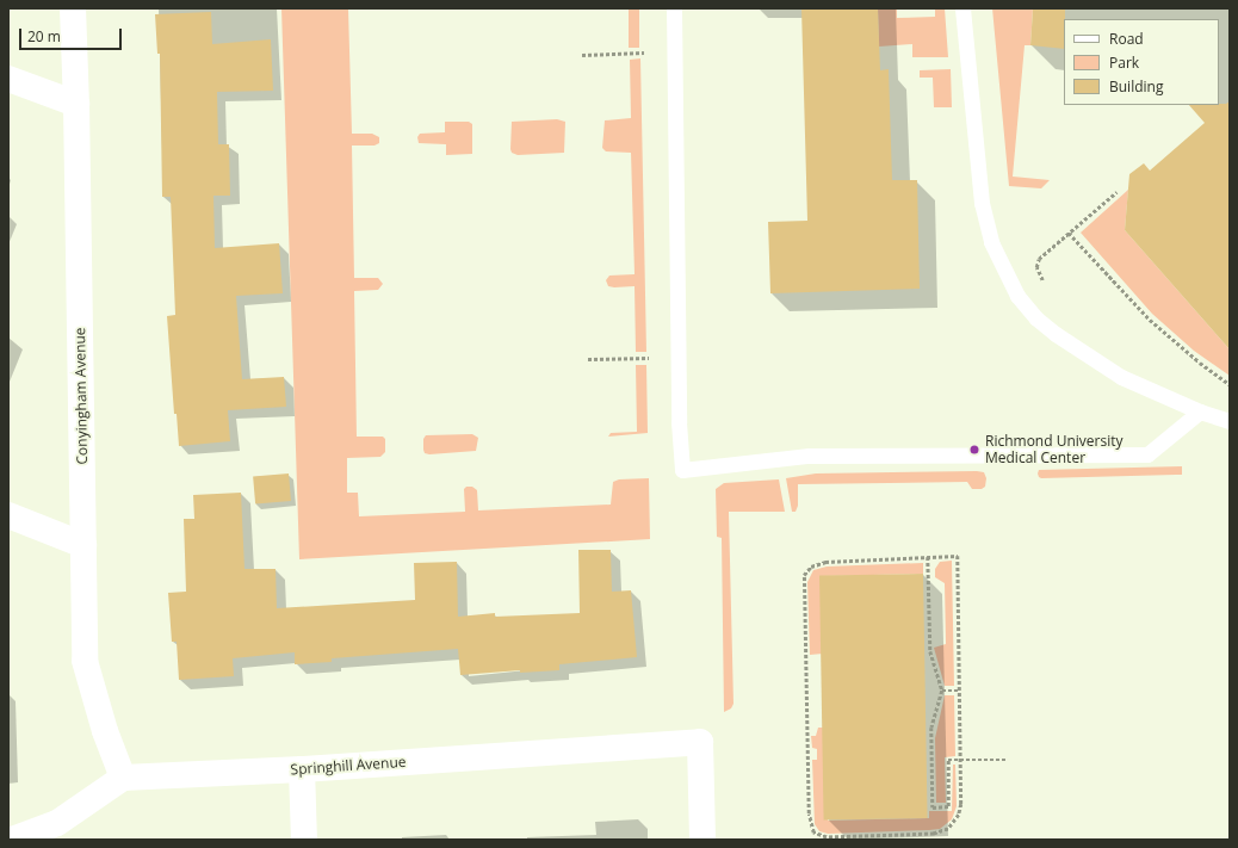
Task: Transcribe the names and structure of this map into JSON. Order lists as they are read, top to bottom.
{
  "streets": {
    "street": ["Conyingham Avenue", "Springhill Avenue"]
  },
  "crossings": [
    ["Conyingham Avenue", "Springhill Avenue"]
  ],
  "places": ["Richmond University Medical Center"],
  "legend": ["Road", "Park", "Building"],
  "scale_bar": "20 m"
}
